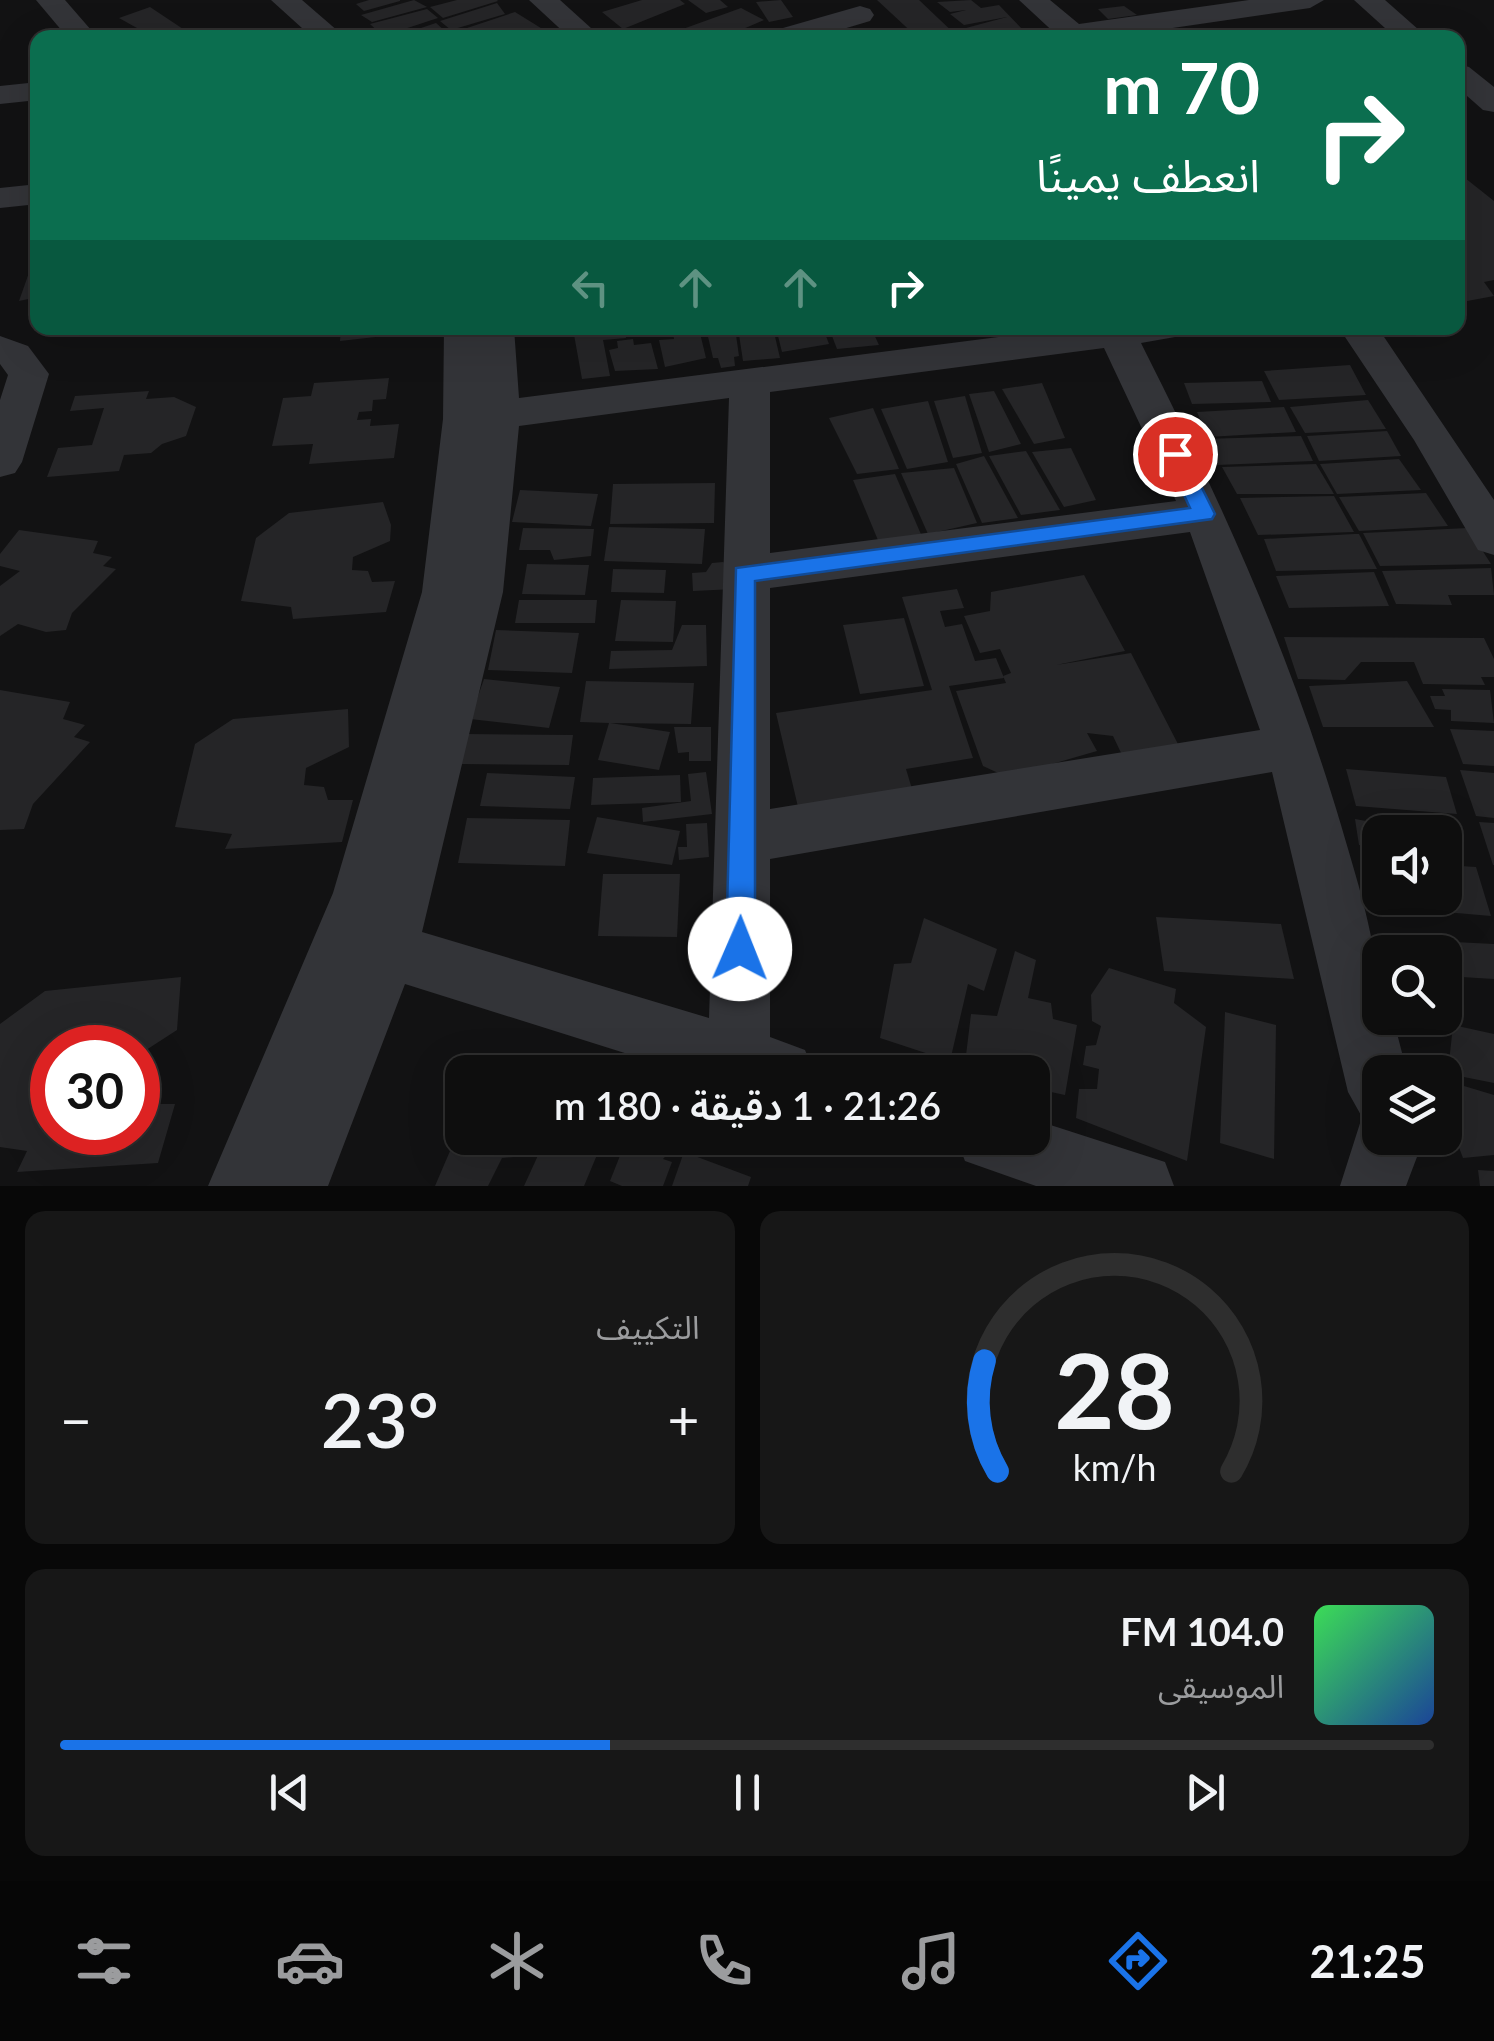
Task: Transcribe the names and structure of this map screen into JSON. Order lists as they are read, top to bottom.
{
  "page": {
    "turn": ["70 m", "انعطف يمينًا"],
    "limit": "30",
    "trip": "21:26 · 1 دقيقة · 180 m",
    "tile": "التكييف",
    "heat": ["−", "23°", "+"],
    "song": ["104.0 FM", "الموسيقى"],
    "tabs": "21:25",
    "gauge": ["28", "km/h"]
  }
}
